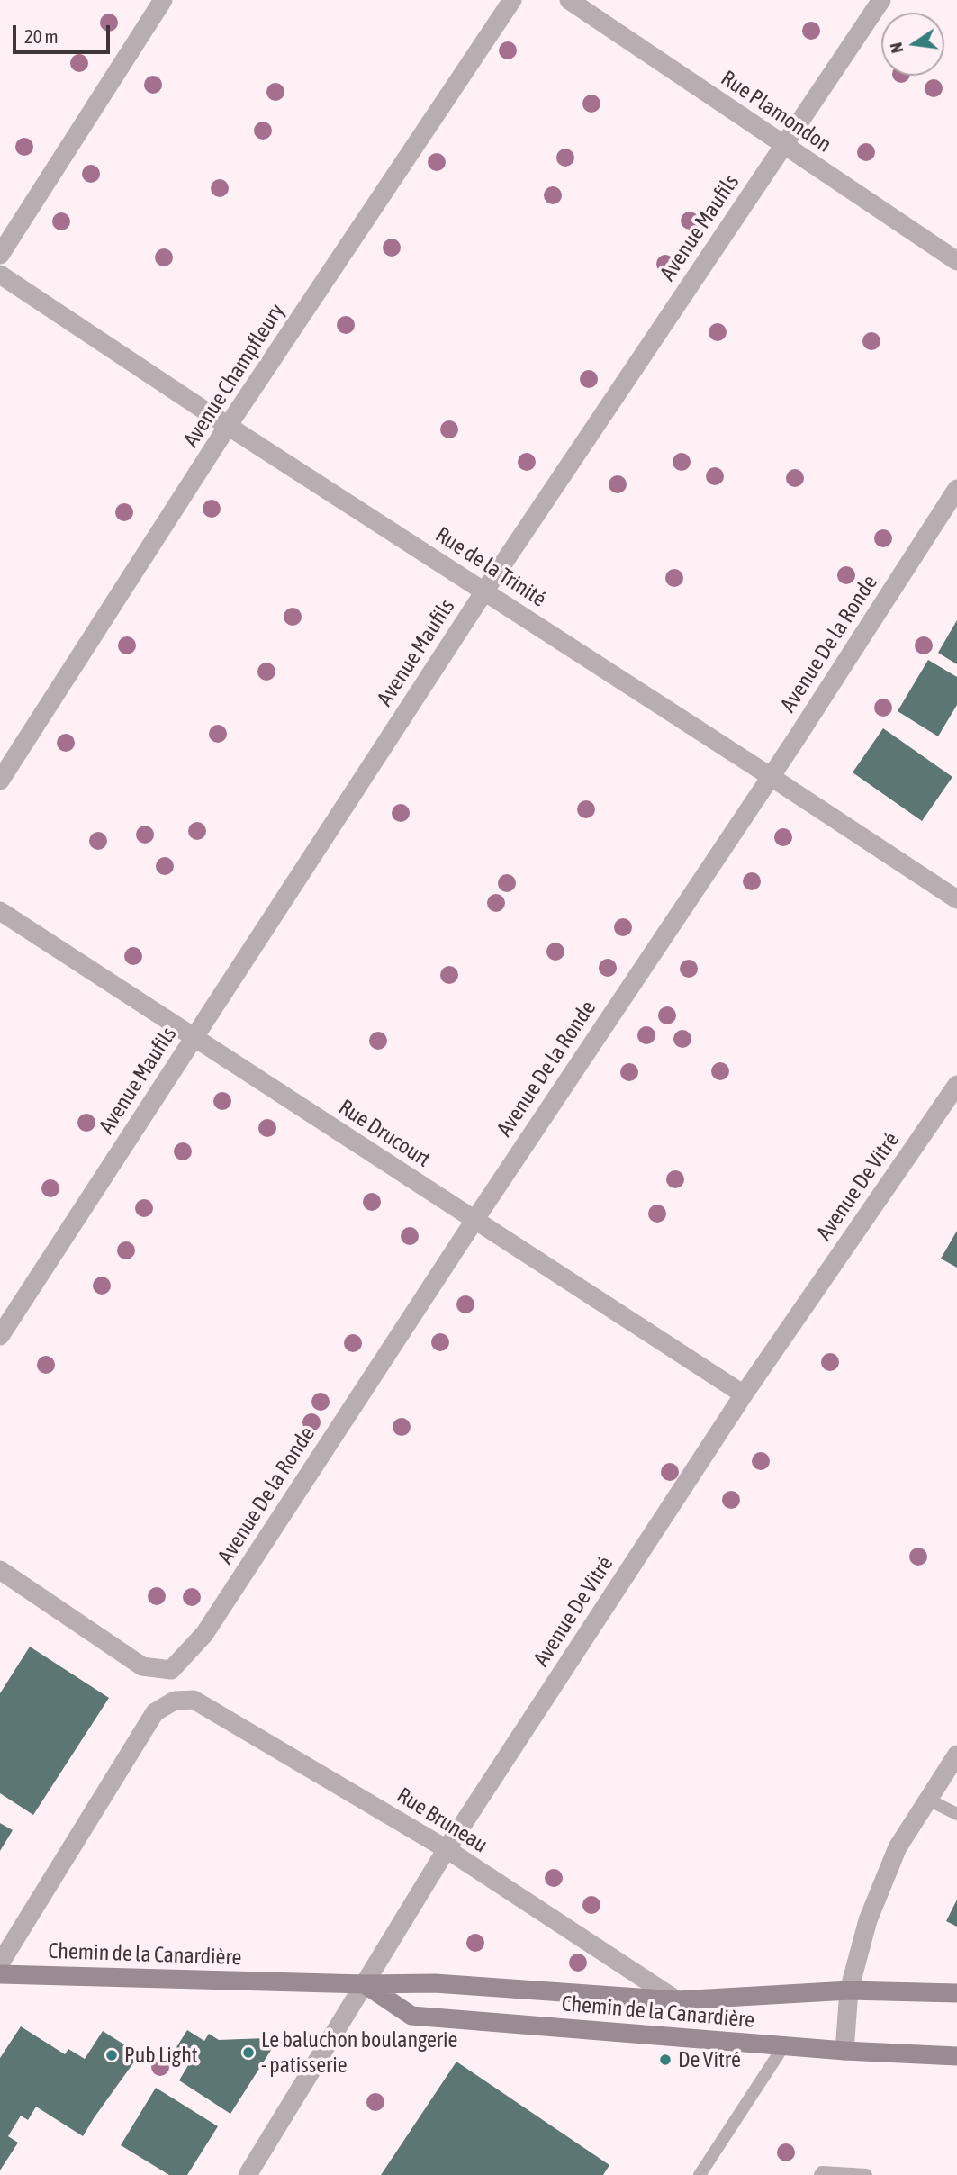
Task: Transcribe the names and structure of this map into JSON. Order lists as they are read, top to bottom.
{
  "streets": {
    "main road": ["Chemin de la Canardière"],
    "street": [
      "Rue Plamondon",
      "Avenue Maufils",
      "Avenue Champfleury",
      "Rue de la Trinité",
      "Avenue De la Ronde",
      "Rue Drucourt",
      "Avenue De Vitré",
      "Rue Bruneau"
    ]
  },
  "crossings": [
    ["Rue Plamondon", "Avenue Maufils"],
    ["Avenue Maufils", "Rue de la Trinité"],
    ["Avenue Maufils", "Rue Drucourt"],
    ["Avenue Champfleury", "Rue de la Trinité"],
    ["Rue de la Trinité", "Avenue De la Ronde"],
    ["Avenue De la Ronde", "Rue Drucourt"],
    ["Rue Drucourt", "Avenue De Vitré"],
    ["Avenue De Vitré", "Rue Bruneau"],
    ["Avenue De Vitré", "Chemin de la Canardière"],
    ["Rue Bruneau", "Chemin de la Canardière"]
  ],
  "places": ["Le baluchon boulangerie - patisserie", "Pub Light", "De Vitré"],
  "scale_bar": "20 m",
  "north": "left"
}
